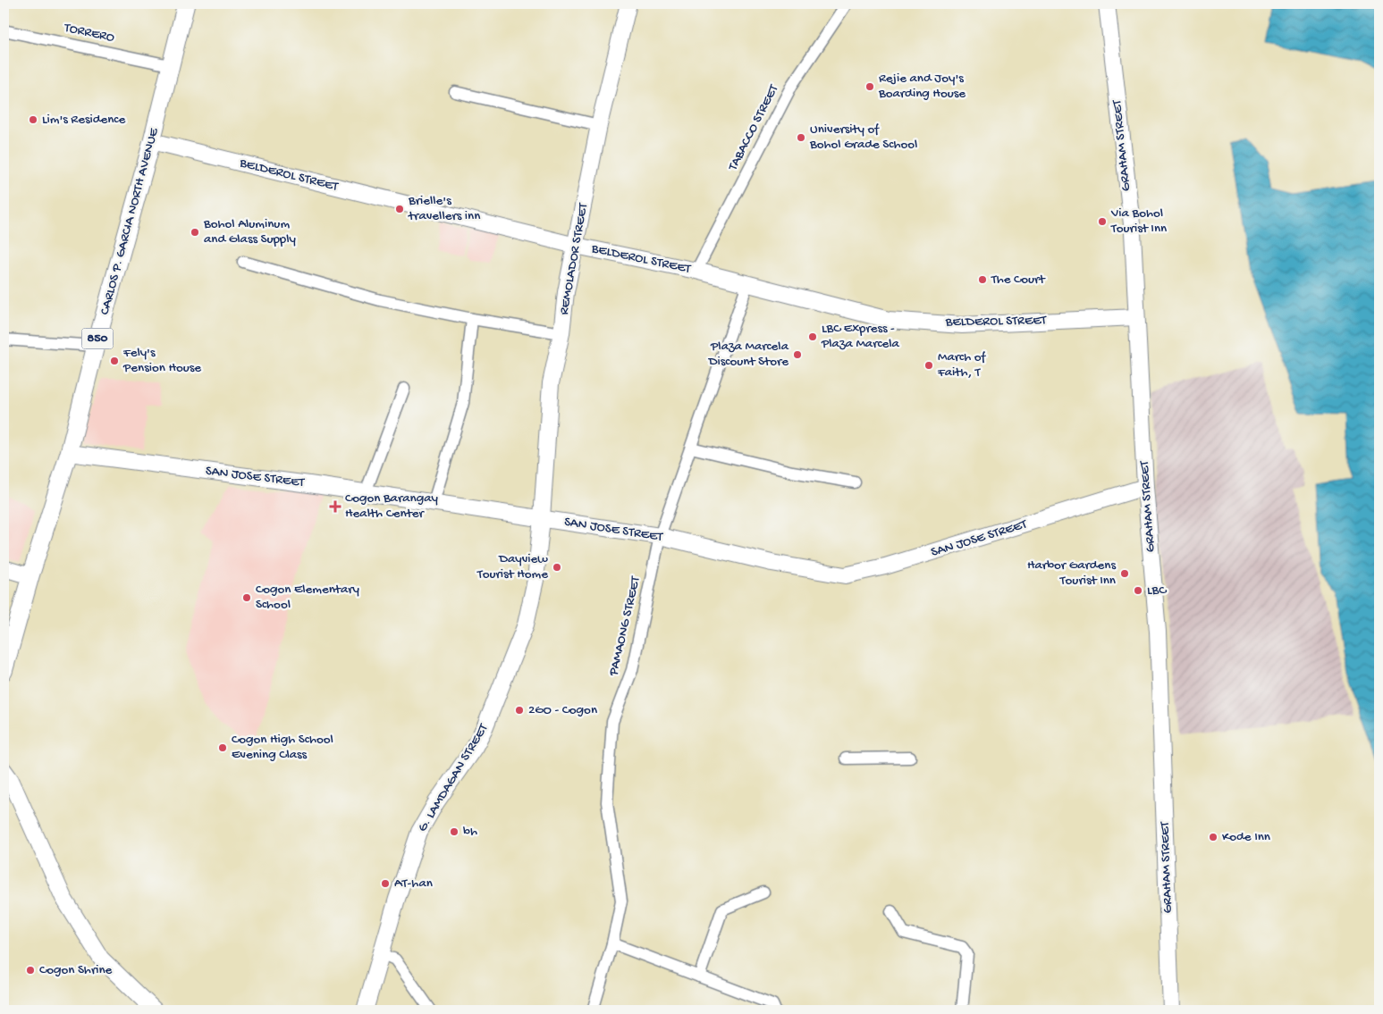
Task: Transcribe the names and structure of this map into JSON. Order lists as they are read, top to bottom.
{
  "streets": {
    "main road": ["CARLOS P. GARCIA NORTH AVENUE", "850"],
    "street": [
      "TORRERO",
      "TABACCO STREET",
      "GRAHAM STREET",
      "BELDEROL STREET",
      "REMOLADOR STREET",
      "SAN JOSE STREET",
      "PAMAONG STREET",
      "G. LAMDAGAN STREET"
    ]
  },
  "crossings": [
    ["TORRERO", "CARLOS P. GARCIA NORTH AVENUE"],
    ["TABACCO STREET", "BELDEROL STREET"],
    ["GRAHAM STREET", "BELDEROL STREET"],
    ["GRAHAM STREET", "SAN JOSE STREET"],
    ["BELDEROL STREET", "CARLOS P. GARCIA NORTH AVENUE"],
    ["BELDEROL STREET", "REMOLADOR STREET"],
    ["BELDEROL STREET", "PAMAONG STREET"],
    ["CARLOS P. GARCIA NORTH AVENUE", "SAN JOSE STREET"],
    ["REMOLADOR STREET", "SAN JOSE STREET"],
    ["REMOLADOR STREET", "G. LAMDAGAN STREET"],
    ["SAN JOSE STREET", "PAMAONG STREET"],
    ["SAN JOSE STREET", "G. LAMDAGAN STREET"]
  ],
  "places": {
    "other": [
      "Rejie and Joy's Boarding House",
      "Lim's Residence",
      "University of Bohol Grade School",
      "Brielle's travellers inn",
      "Via Bohol Tourist Inn",
      "Bohol Aluminum and Glass Supply",
      "The Court",
      "LBC Express - Plaza Marcela",
      "Plaza Marcela Discount Store",
      "Fely's Pension House",
      "March of Faith, T",
      "Dayview Tourist Home",
      "Harbor Gardens Tourist Inn",
      "LBC",
      "Cogon Elementary School",
      "2GO - Cogon",
      "Cogon High School Evening Class",
      "bh",
      "Kode Inn",
      "AT-han",
      "Cogon Shrine"
    ],
    "health": ["Cogon Barangay Health Center"]
  }
}
